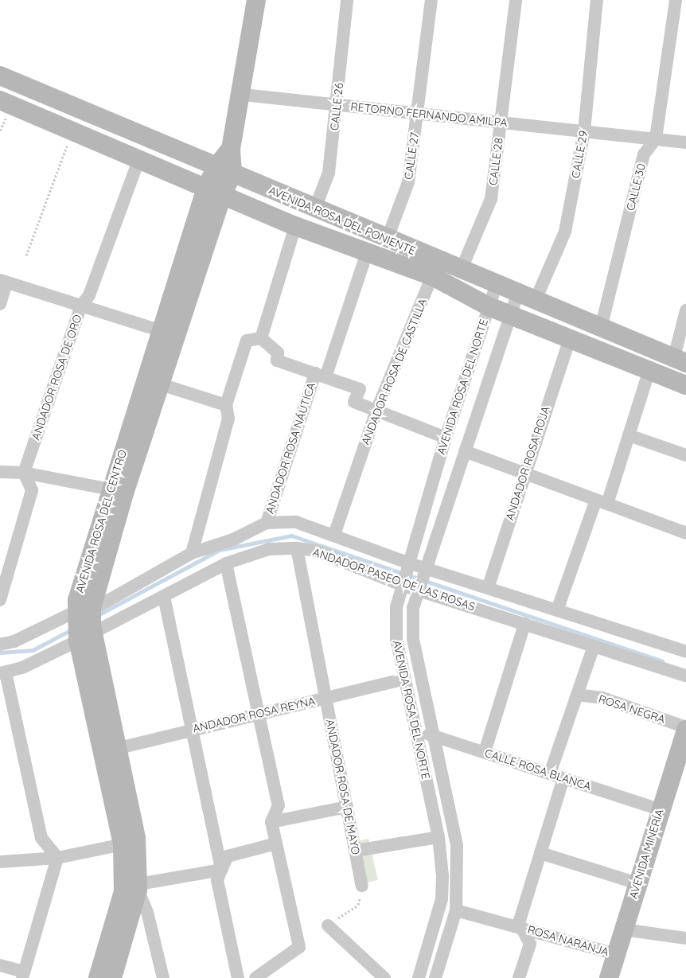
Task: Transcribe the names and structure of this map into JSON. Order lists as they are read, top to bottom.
{
  "streets": {
    "street": [
      "CALLE 26",
      "RETORNO FERNANDO AMILPA",
      "CALLE 29",
      "CALLE 27",
      "CALLE 28",
      "CALLE 30",
      "AVENIDA ROSA DEL PONIENTE",
      "ANDADOR ROSA DE CASTILLA",
      "ANDADOR ROSA DE ORO",
      "AVENIDA ROSA DEL NORTE",
      "ANDADOR ROSA NÁUTICA",
      "ANDADOR ROSA ROJA",
      "AVENIDA ROSA DEL CENTRO",
      "ANDADOR PASEO DE LAS ROSAS",
      "ROSA NEGRA",
      "ANDADOR ROSA REYNA",
      "CALLE ROSA BLANCA",
      "ANDADOR ROSA DE MAYO",
      "AVENIDA MINERÍA",
      "ROSA NARANJA"
    ]
  },
  "crossings": [
    ["CALLE 26", "RETORNO FERNANDO AMILPA"],
    ["CALLE 26", "AVENIDA ROSA DEL PONIENTE"],
    ["RETORNO FERNANDO AMILPA", "CALLE 29"],
    ["RETORNO FERNANDO AMILPA", "CALLE 27"],
    ["RETORNO FERNANDO AMILPA", "CALLE 28"],
    ["RETORNO FERNANDO AMILPA", "CALLE 30"],
    ["RETORNO FERNANDO AMILPA", "AVENIDA ROSA DEL CENTRO"],
    ["CALLE 29", "AVENIDA ROSA DEL PONIENTE"],
    ["CALLE 27", "AVENIDA ROSA DEL PONIENTE"],
    ["CALLE 28", "AVENIDA ROSA DEL PONIENTE"],
    ["CALLE 30", "AVENIDA ROSA DEL PONIENTE"],
    ["AVENIDA ROSA DEL PONIENTE", "ANDADOR ROSA DE CASTILLA"],
    ["AVENIDA ROSA DEL PONIENTE", "ANDADOR ROSA DE ORO"],
    ["AVENIDA ROSA DEL PONIENTE", "AVENIDA ROSA DEL NORTE"],
    ["AVENIDA ROSA DEL PONIENTE", "ANDADOR ROSA NÁUTICA"],
    ["AVENIDA ROSA DEL PONIENTE", "ANDADOR ROSA ROJA"],
    ["AVENIDA ROSA DEL PONIENTE", "AVENIDA ROSA DEL CENTRO"],
    ["ANDADOR ROSA DE CASTILLA", "ANDADOR PASEO DE LAS ROSAS"],
    ["AVENIDA ROSA DEL NORTE", "ANDADOR PASEO DE LAS ROSAS"],
    ["AVENIDA ROSA DEL NORTE", "ANDADOR ROSA REYNA"],
    ["AVENIDA ROSA DEL NORTE", "CALLE ROSA BLANCA"],
    ["AVENIDA ROSA DEL NORTE", "ROSA NARANJA"],
    ["ANDADOR ROSA NÁUTICA", "ANDADOR PASEO DE LAS ROSAS"],
    ["ANDADOR ROSA ROJA", "ANDADOR PASEO DE LAS ROSAS"],
    ["AVENIDA ROSA DEL CENTRO", "ANDADOR PASEO DE LAS ROSAS"],
    ["AVENIDA ROSA DEL CENTRO", "ANDADOR ROSA REYNA"],
    ["ANDADOR PASEO DE LAS ROSAS", "ANDADOR ROSA DE MAYO"],
    ["ROSA NEGRA", "AVENIDA MINERÍA"],
    ["ANDADOR ROSA REYNA", "ANDADOR ROSA DE MAYO"],
    ["CALLE ROSA BLANCA", "AVENIDA MINERÍA"],
    ["AVENIDA MINERÍA", "ROSA NARANJA"]
  ]
}
